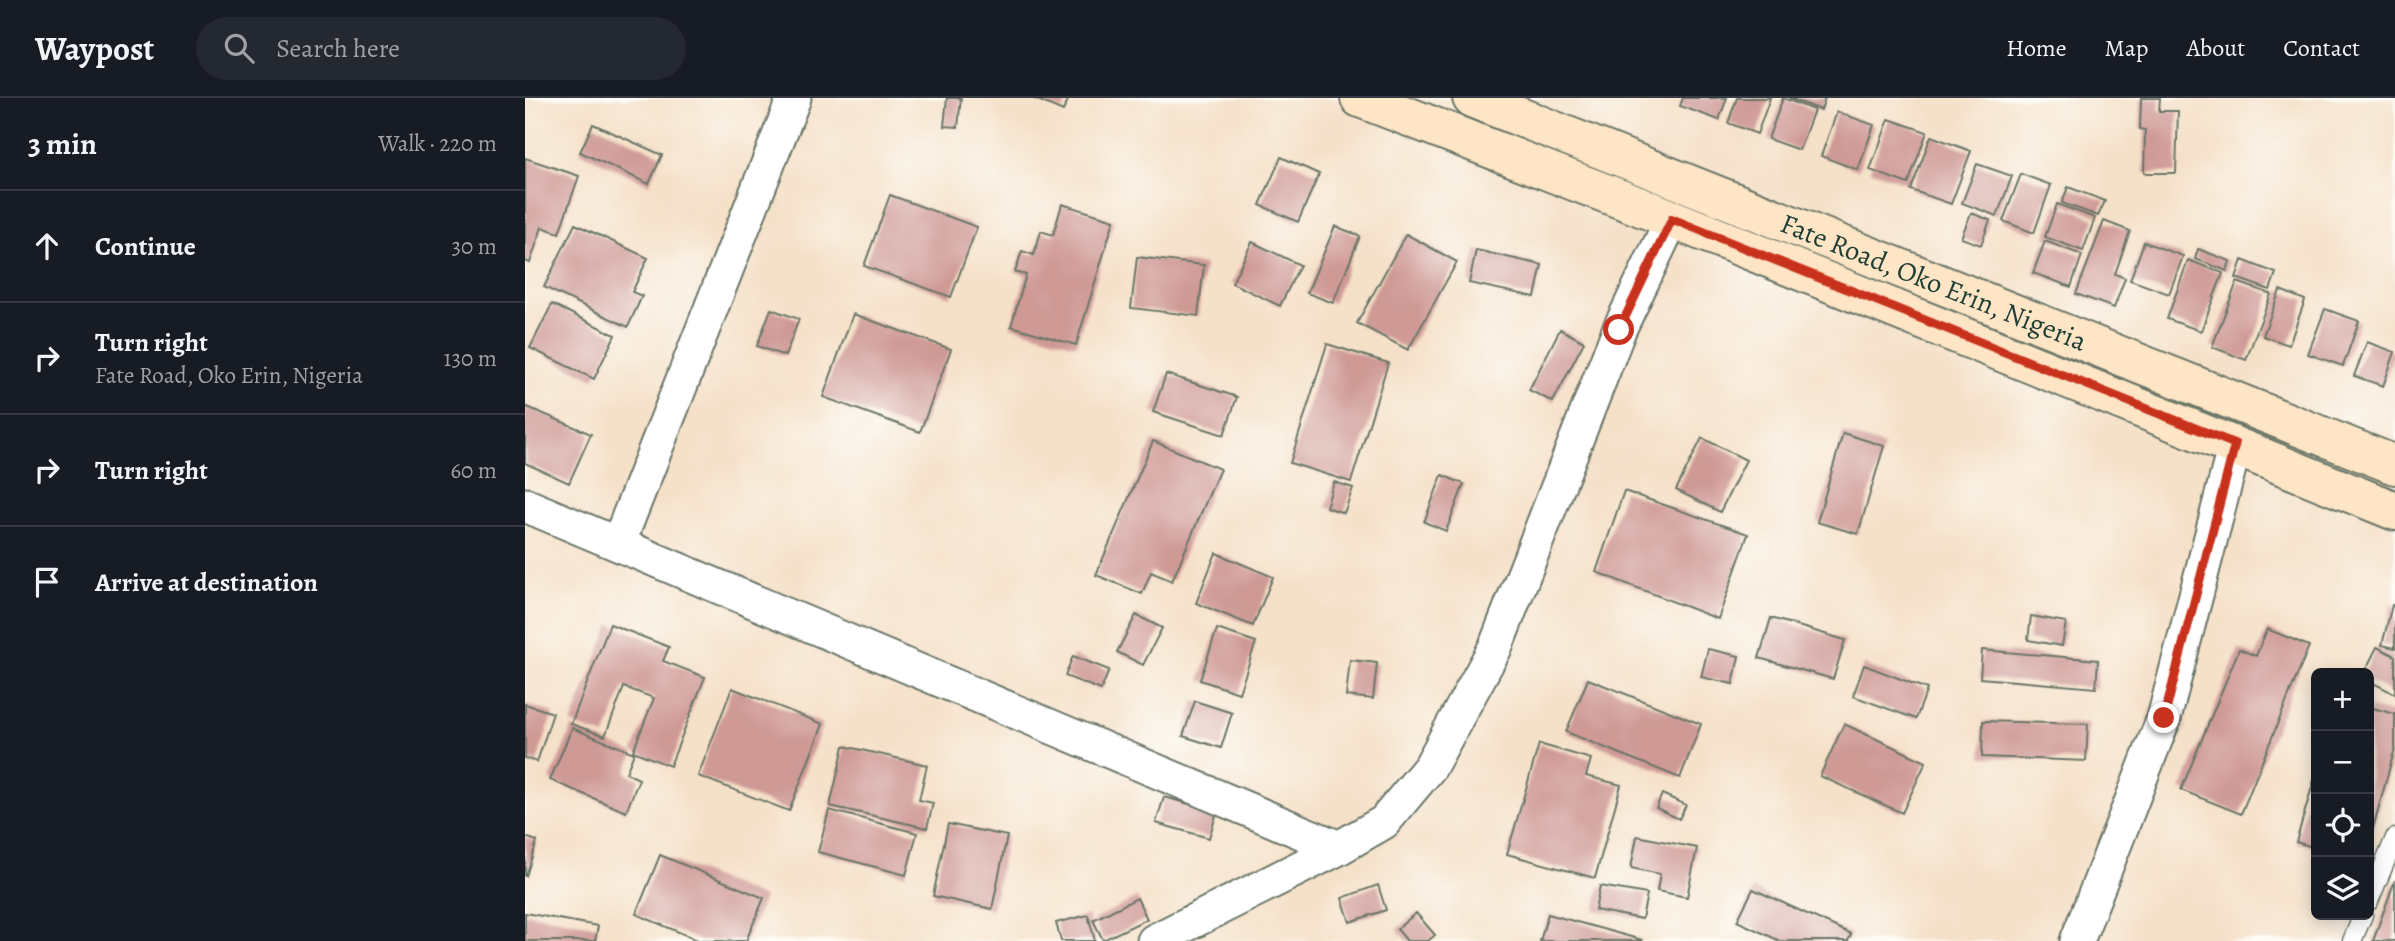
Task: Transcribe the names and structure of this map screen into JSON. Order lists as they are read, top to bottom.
{
  "streets": {
    "street": ["Fate Road, Oko Erin, Nigeria"]
  },
  "page": {
    "header": "Waypost",
    "search": "Search here",
    "nav": [
      "Home",
      "Map",
      "About",
      "Contact"
    ],
    "heading": ["3 min", "Walk · 220 m"],
    "list": [
      ["Continue", "30 m"],
      ["Turn right", "Fate Road, Oko Erin, Nigeria", "130 m"],
      ["Turn right", "60 m"],
      "Arrive at destination"
    ],
    "map_buttons": ["+", "−"]
  }
}
